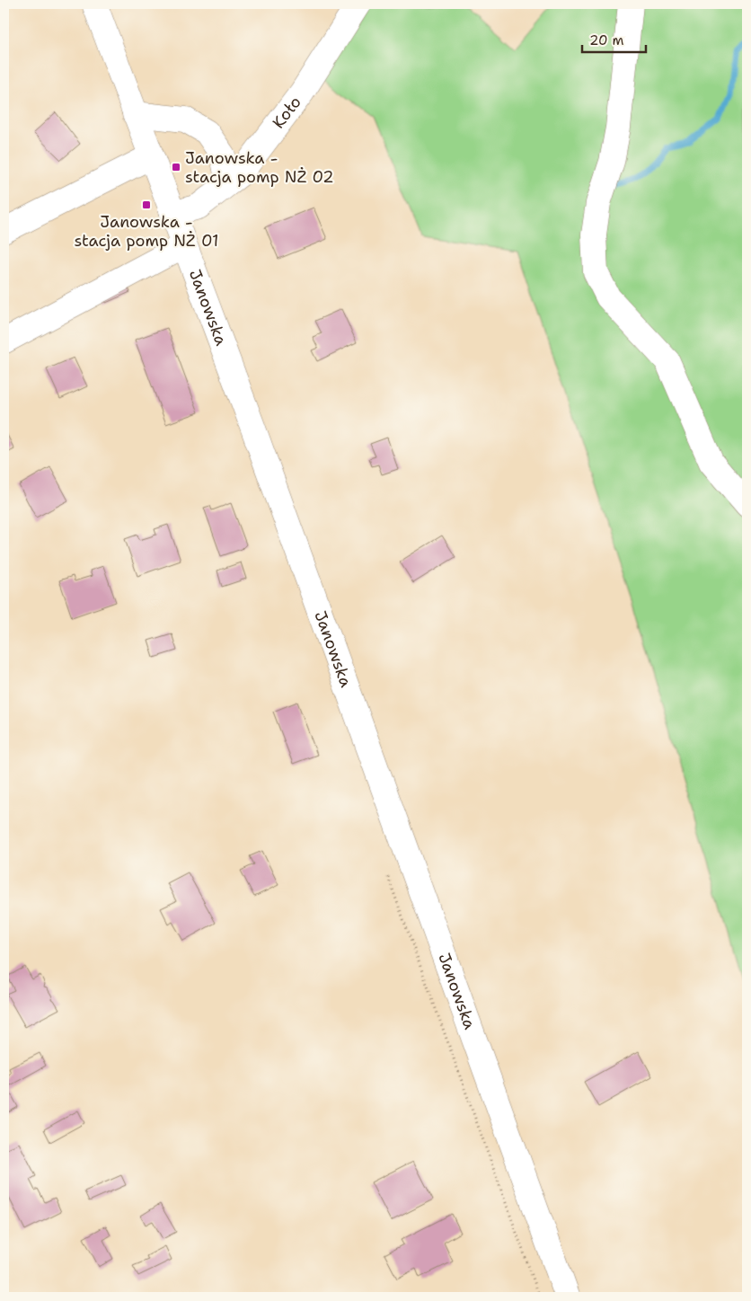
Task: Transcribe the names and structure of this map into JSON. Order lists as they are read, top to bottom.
{
  "streets": {
    "street": ["Koło", "Janowska"]
  },
  "crossings": [
    ["Koło", "Janowska"]
  ],
  "places": {
    "transit": ["Janowska - stacja pomp NŻ 02", "Janowska - stacja pomp NŻ 01"]
  },
  "scale_bar": "20 m"
}
